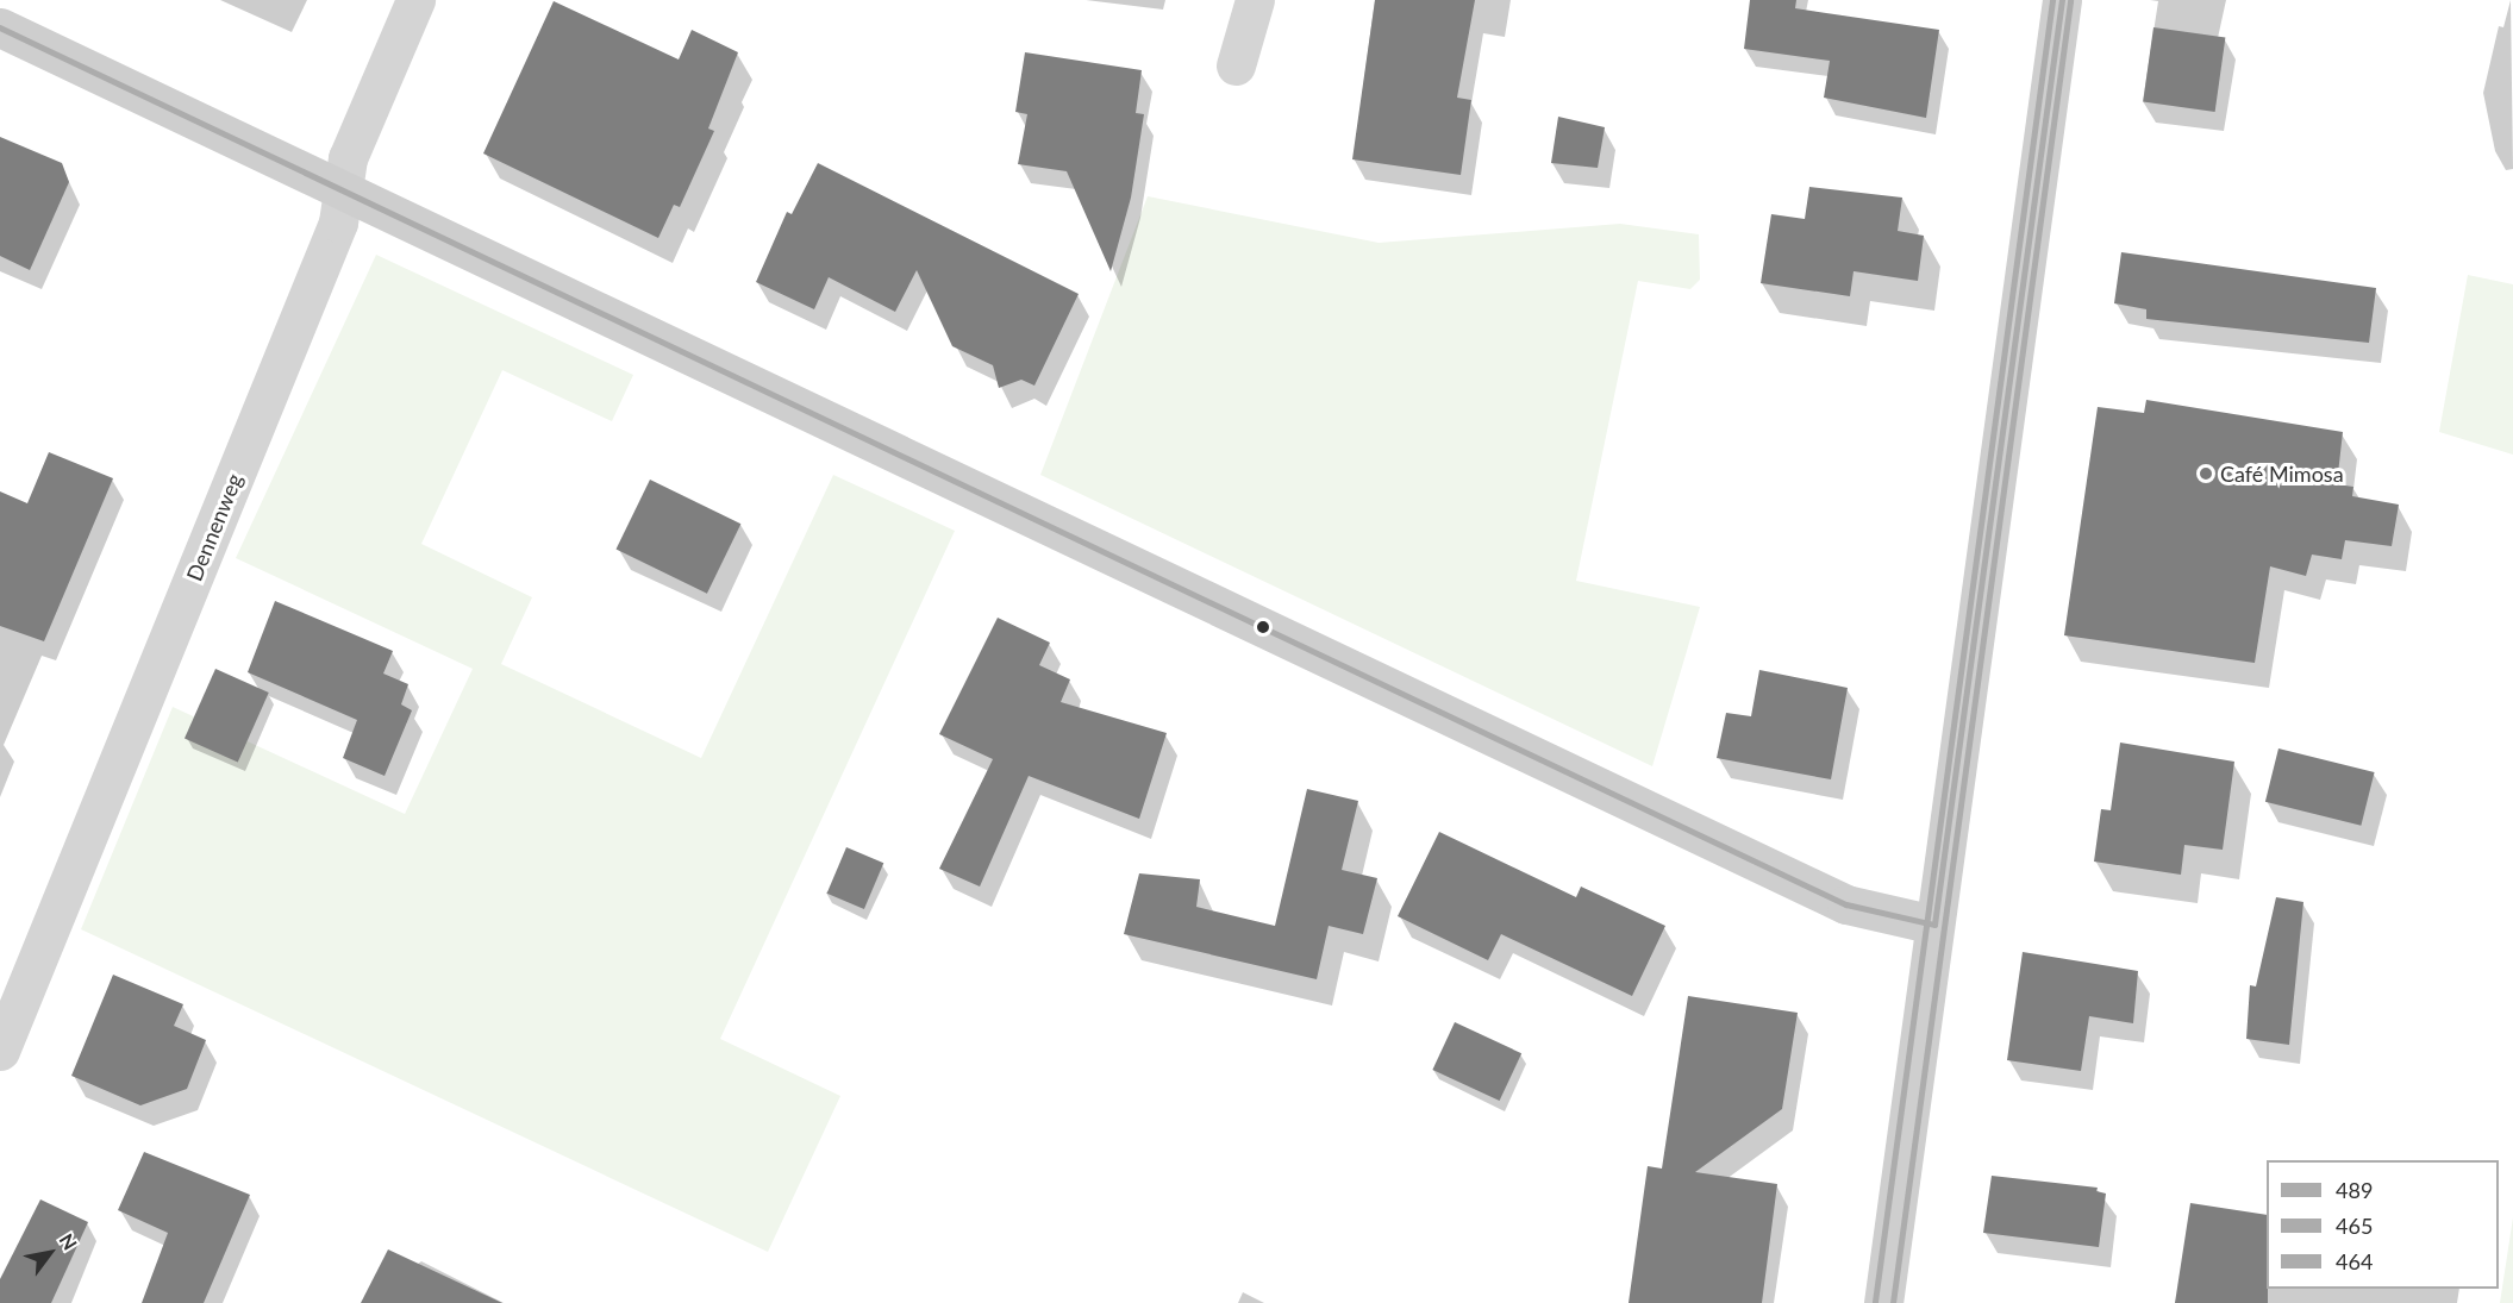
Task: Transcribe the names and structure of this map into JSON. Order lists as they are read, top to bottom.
{
  "streets": {
    "street": ["Dennenweg"]
  },
  "places": ["Café Mimosa"],
  "lines": ["transit line 489", "transit line 464", "transit line 465"],
  "legend": ["489", "465", "464"],
  "north": "top right"
}
